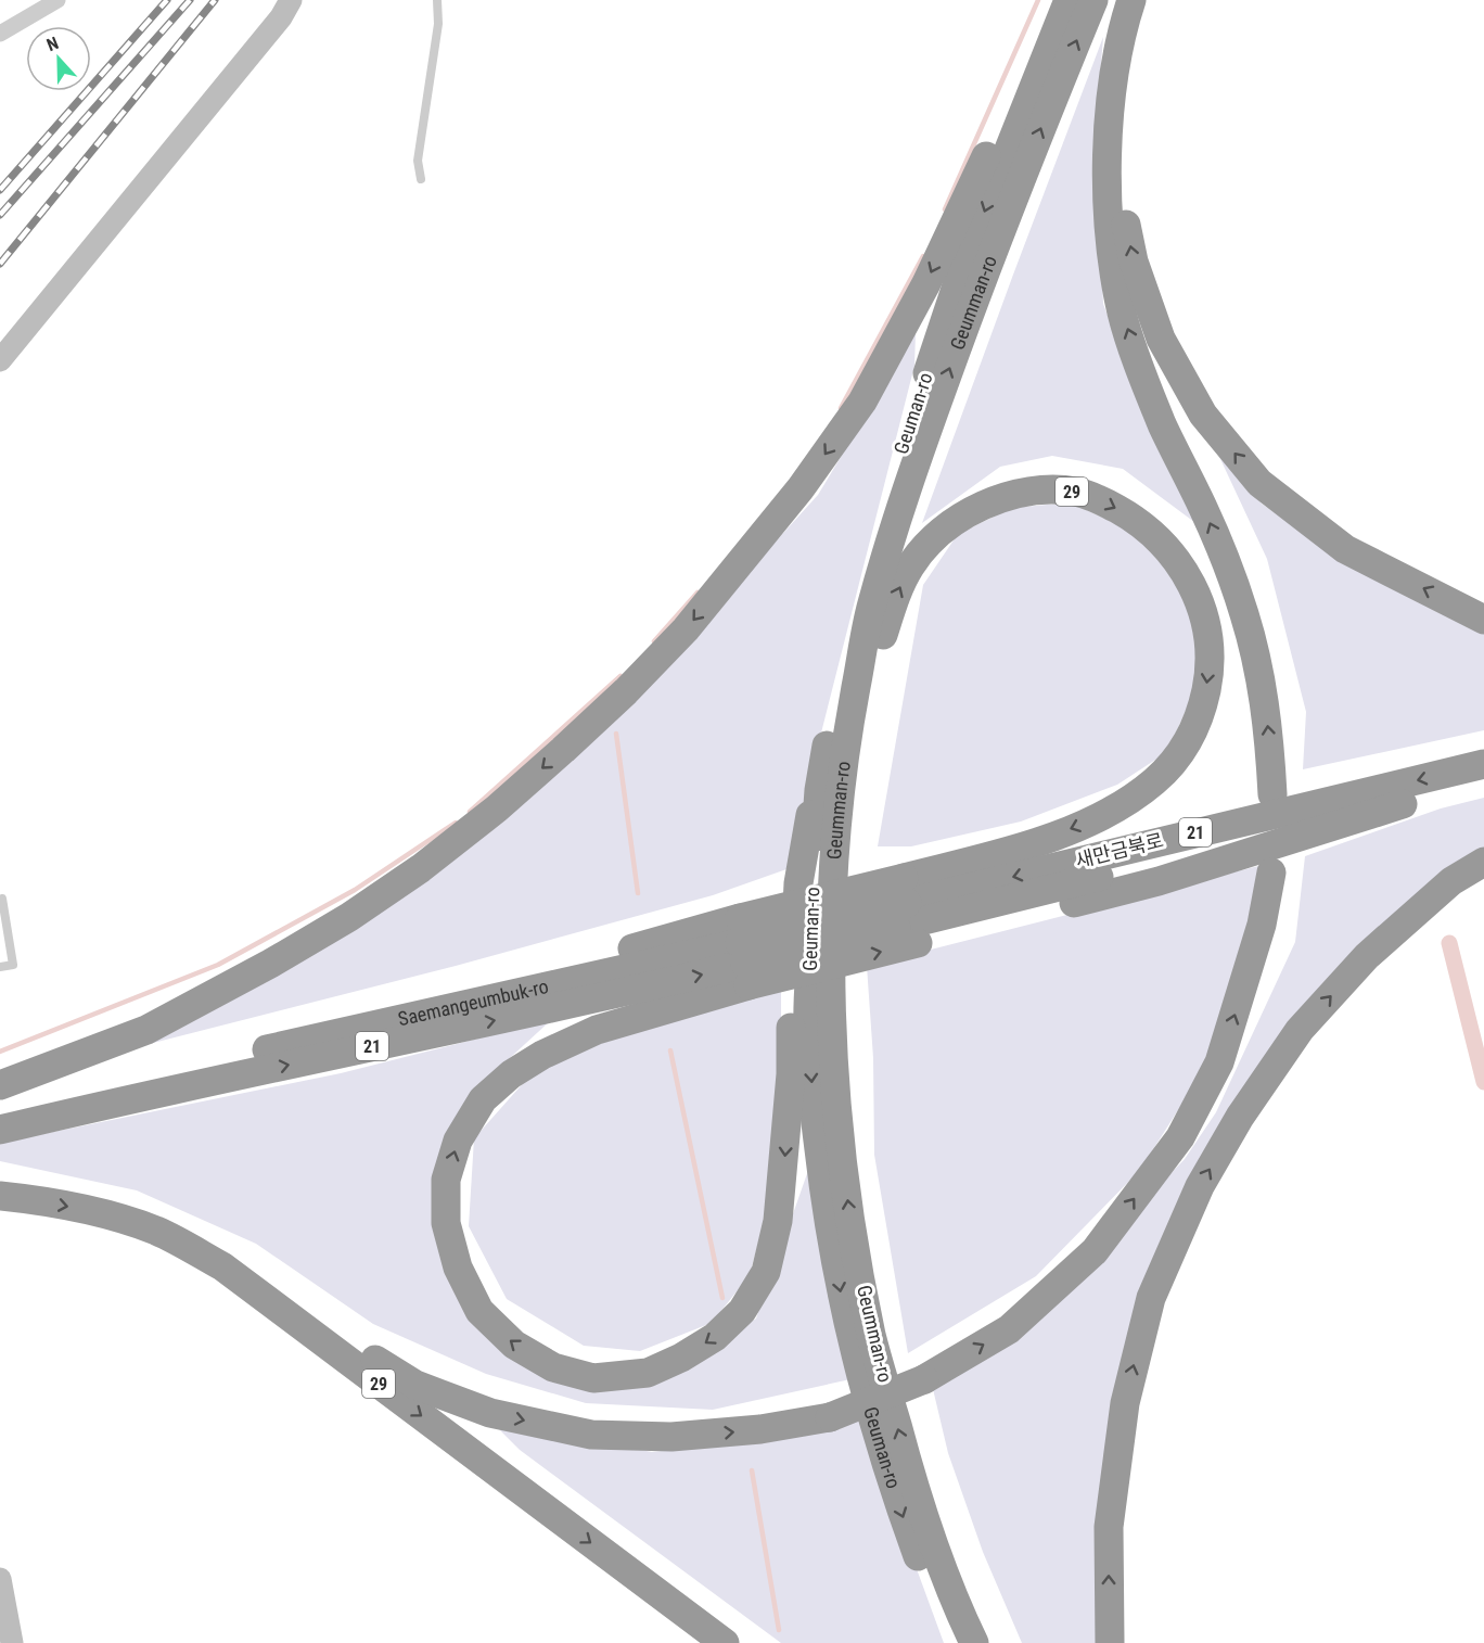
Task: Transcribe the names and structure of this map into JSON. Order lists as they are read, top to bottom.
{
  "streets": {
    "highway": [
      "Geumman-ro",
      "Geuman-ro",
      "29",
      "21",
      "새만금북로",
      "Saemangeumbuk-ro"
    ]
  },
  "crossings": [
    ["Geumman-ro", "29"],
    ["29", "새만금북로"],
    ["29", "Saemangeumbuk-ro"],
    ["새만금북로", "Saemangeumbuk-ro"]
  ],
  "one_way": ["Geumman-ro", "Geuman-ro"],
  "north": "top"
}
